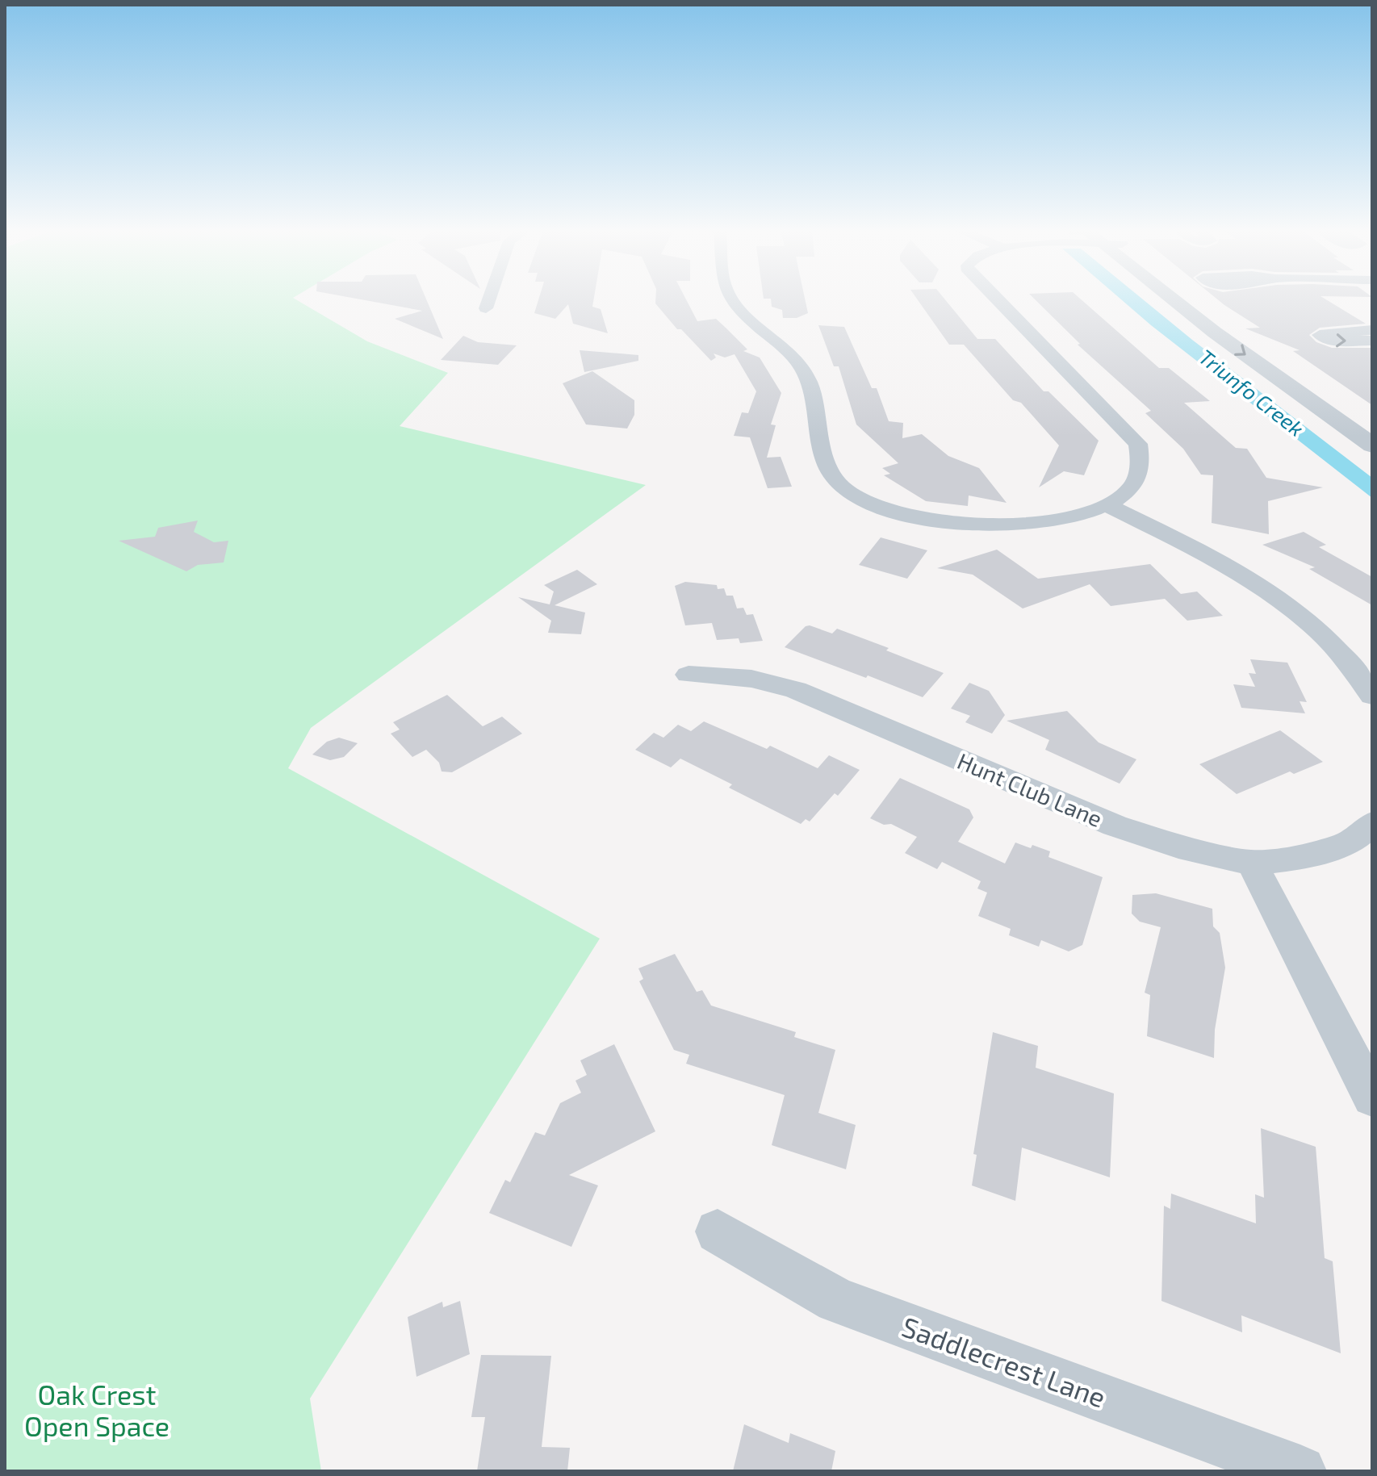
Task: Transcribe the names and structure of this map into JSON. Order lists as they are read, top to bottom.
{
  "streets": {
    "street": ["Hunt Club Lane", "Saddlecrest Lane"]
  },
  "water": ["Triunfo Creek"],
  "parks": ["Oak Crest Open Space"]
}
